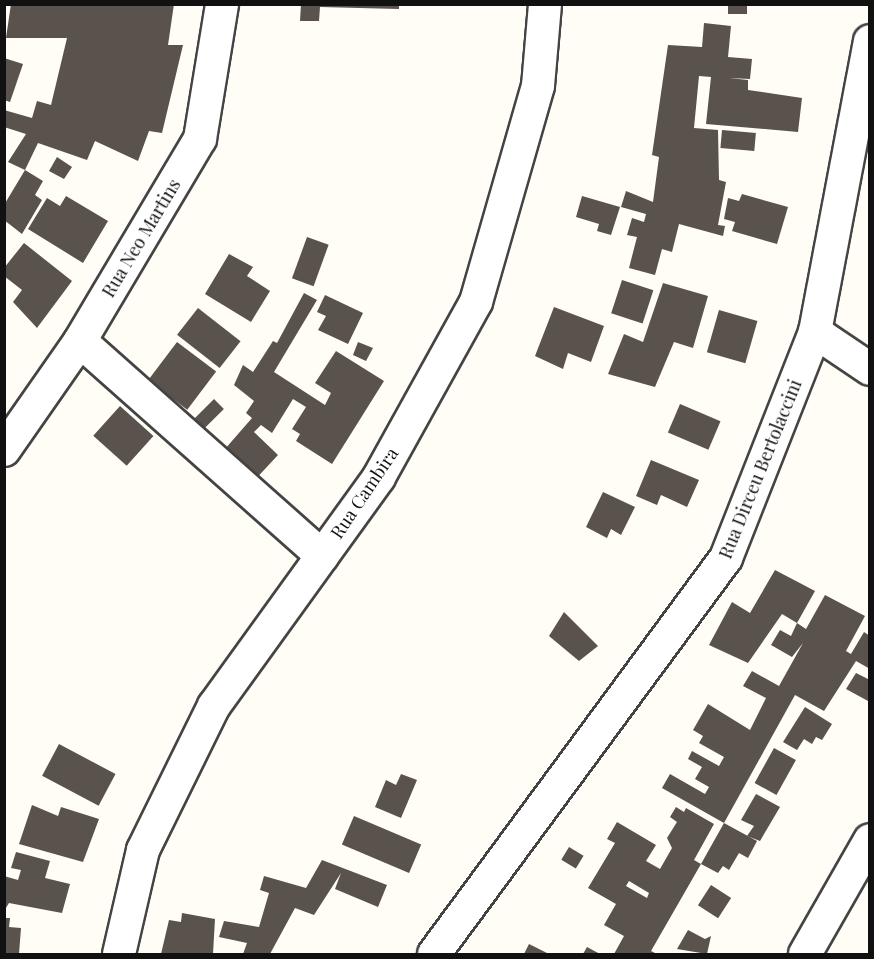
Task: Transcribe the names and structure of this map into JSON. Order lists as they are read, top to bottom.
{
  "streets": {
    "street": ["Rua Neo Martins", "Rua Dirceu Bertolaccini", "Rua Cambira"]
  }
}
